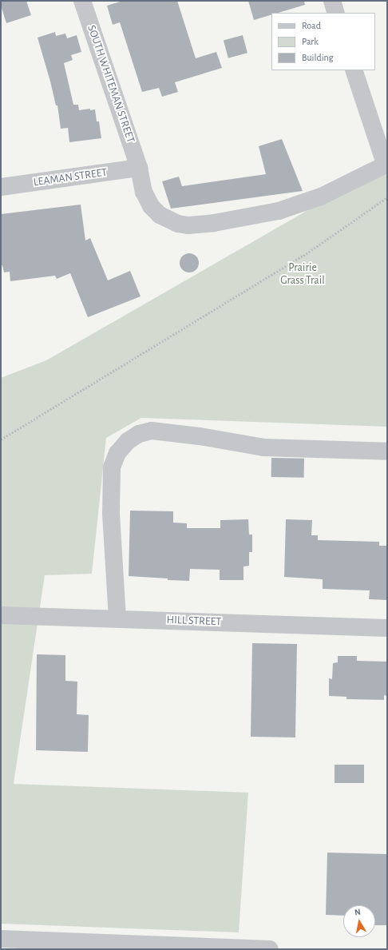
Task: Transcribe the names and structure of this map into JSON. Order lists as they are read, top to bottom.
{
  "streets": {
    "street": ["SOUTH WHITEMAN STREET", "LEAMAN STREET", "HILL STREET"]
  },
  "crossings": [
    ["SOUTH WHITEMAN STREET", "LEAMAN STREET"]
  ],
  "parks": ["Prairie Grass Trail"],
  "legend": ["Road", "Park", "Building"],
  "north": "top"
}
